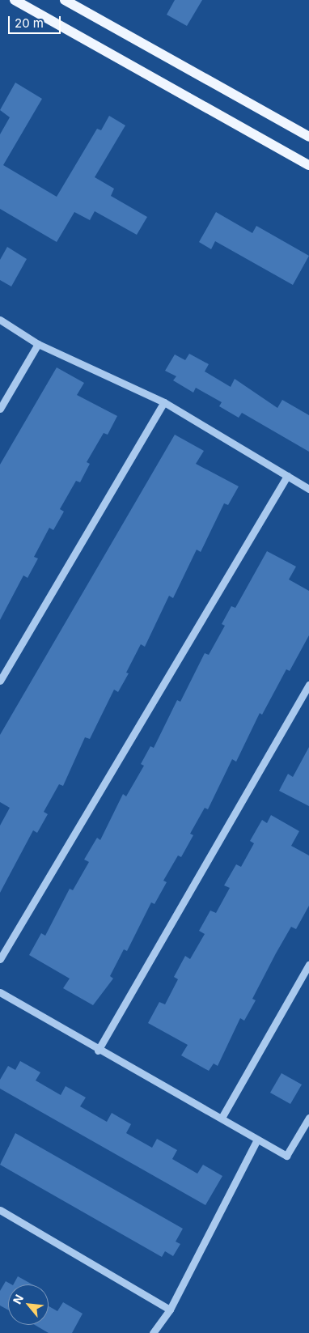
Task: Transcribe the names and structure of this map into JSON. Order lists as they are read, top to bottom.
{
  "scale_bar": "20 m",
  "north": "top left"
}
